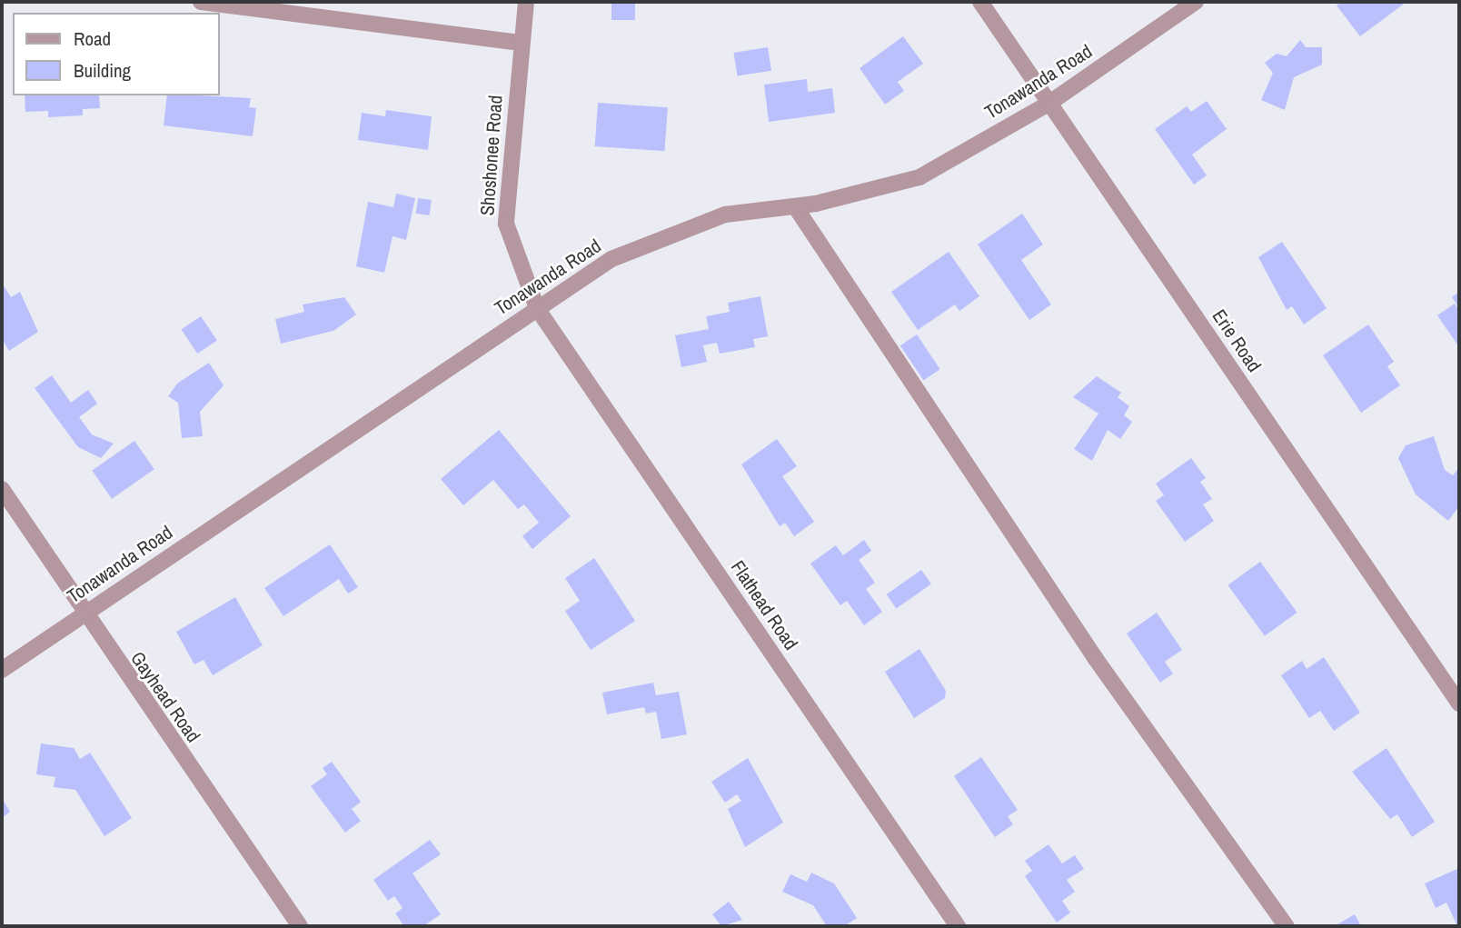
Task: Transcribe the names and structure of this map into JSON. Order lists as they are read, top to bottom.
{
  "streets": {
    "street": [
      "Tonawanda Road",
      "Shoshonee Road",
      "Erie Road",
      "Flathead Road",
      "Gayhead Road"
    ]
  },
  "crossings": [
    ["Tonawanda Road", "Shoshonee Road"],
    ["Tonawanda Road", "Erie Road"],
    ["Tonawanda Road", "Flathead Road"],
    ["Tonawanda Road", "Gayhead Road"],
    ["Shoshonee Road", "Flathead Road"]
  ],
  "legend": ["Road", "Building"]
}
